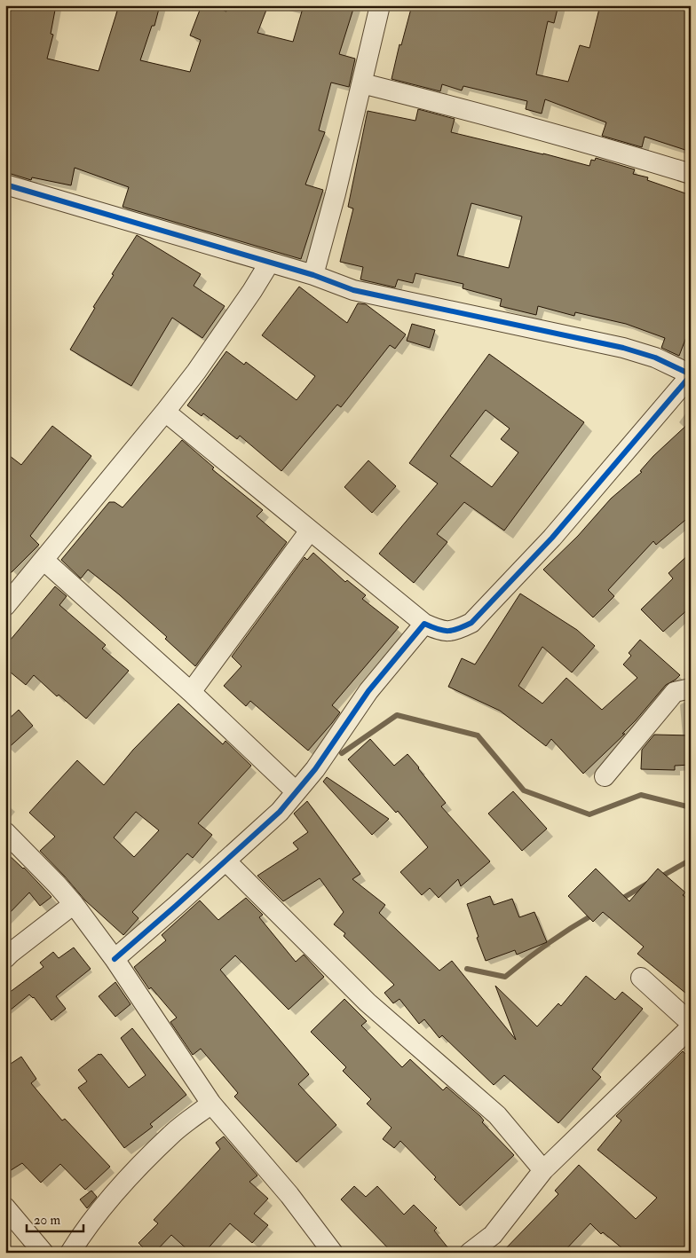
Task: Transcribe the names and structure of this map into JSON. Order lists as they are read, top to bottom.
{
  "scale_bar": "20 m"
}
